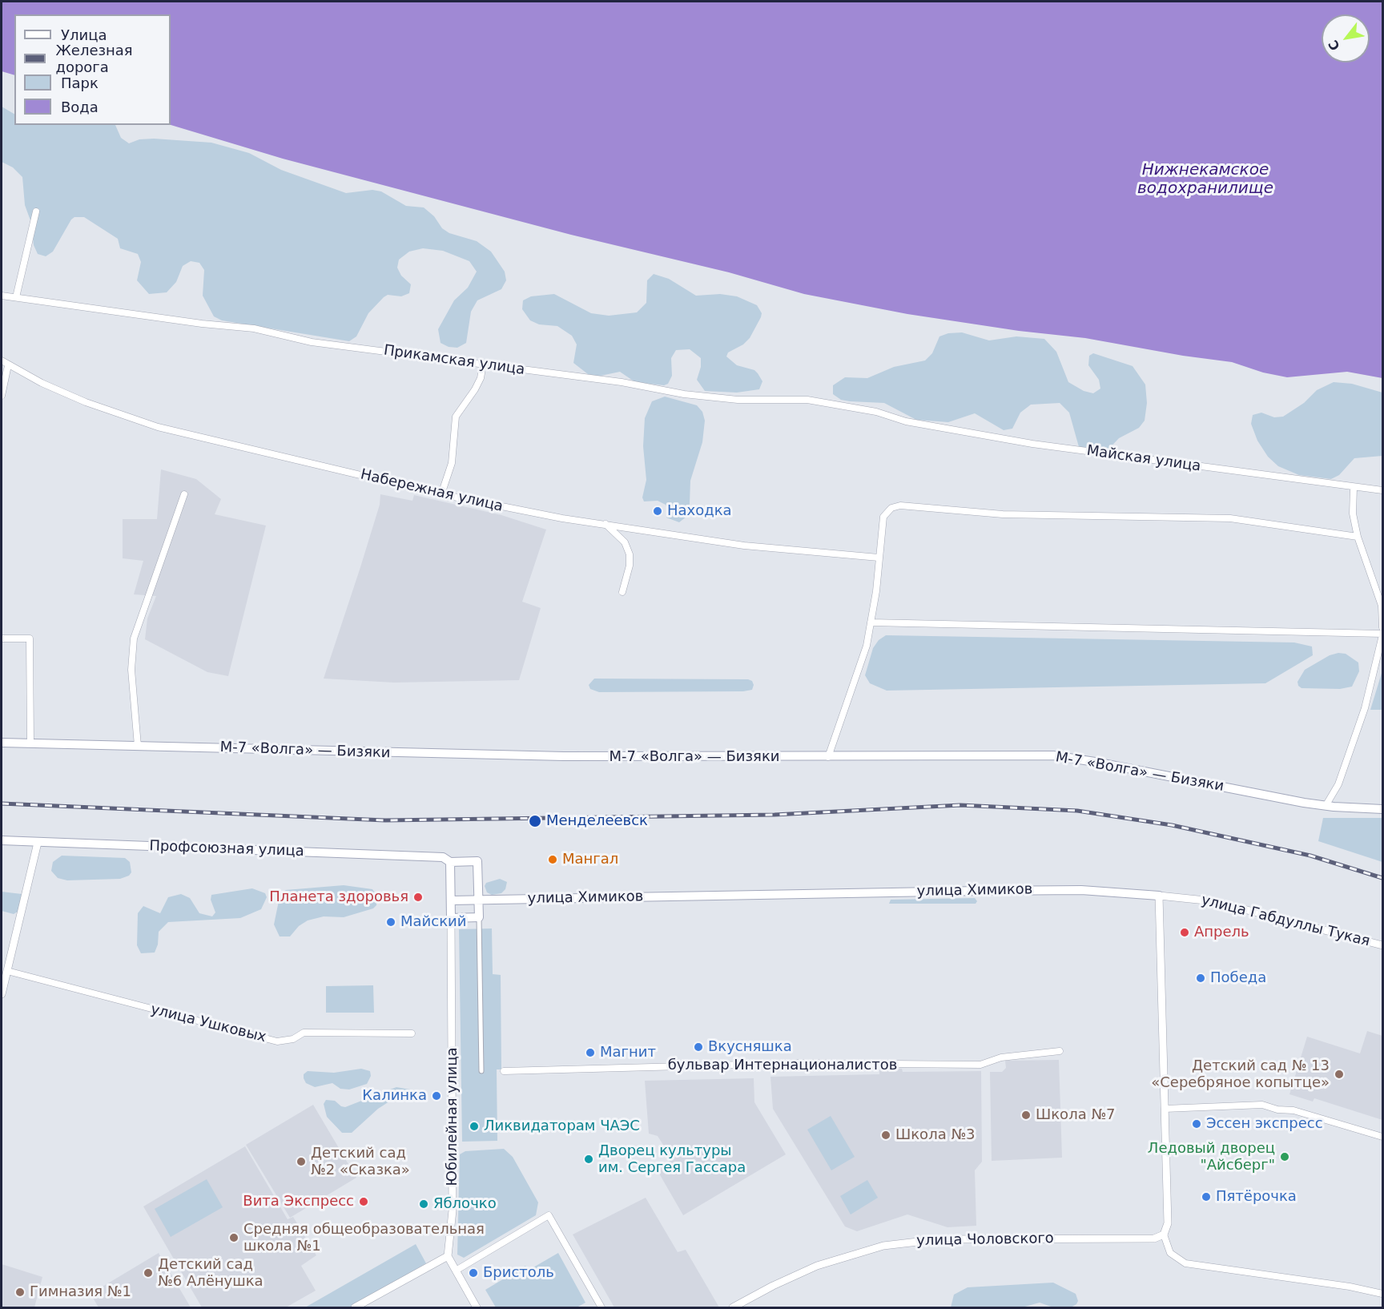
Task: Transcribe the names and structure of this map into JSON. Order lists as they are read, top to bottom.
{
  "streets": {
    "main road": ["М-7 «Волга» — Бизяки", "Профсоюзная улица", "улица Химиков"],
    "street": [
      "Прикамская улица",
      "Майская улица",
      "Набережная улица",
      "улица Габдуллы Тукая",
      "улица Ушковых",
      "бульвар Интернационалистов",
      "Юбилейная улица",
      "улица Чоловского"
    ]
  },
  "crossings": [
    ["Прикамская улица", "Майская улица"],
    ["Профсоюзная улица", "улица Химиков"],
    ["улица Химиков", "улица Габдуллы Тукая"]
  ],
  "water": ["Нижнекамское водохранилище"],
  "places": [
    "Находка",
    "Менделеевск",
    "Мангал",
    "Планета здоровья",
    "Майский",
    "Апрель",
    "Победа",
    "Вкусняшка",
    "Магнит",
    "Детский сад № 13 «Серебряное копытце»",
    "Калинка",
    "Школа №7",
    "Эссен экспресс",
    "Ликвидаторам ЧАЭС",
    "Школа №3",
    "Ледовый дворец \"Айсберг\"",
    "Дворец культуры им. Сергея Гассара",
    "Детский сад №2 «Сказка»",
    "Пятёрочка",
    "Вита Экспресс",
    "Яблочко",
    "Средняя общеобразовательная школа №1",
    "Детский сад №6 Алёнушка",
    "Бристоль",
    "Гимназия №1"
  ],
  "legend": [
    "Улица",
    "Железная дорога",
    "Парк",
    "Вода"
  ],
  "north": "bottom left"
}
